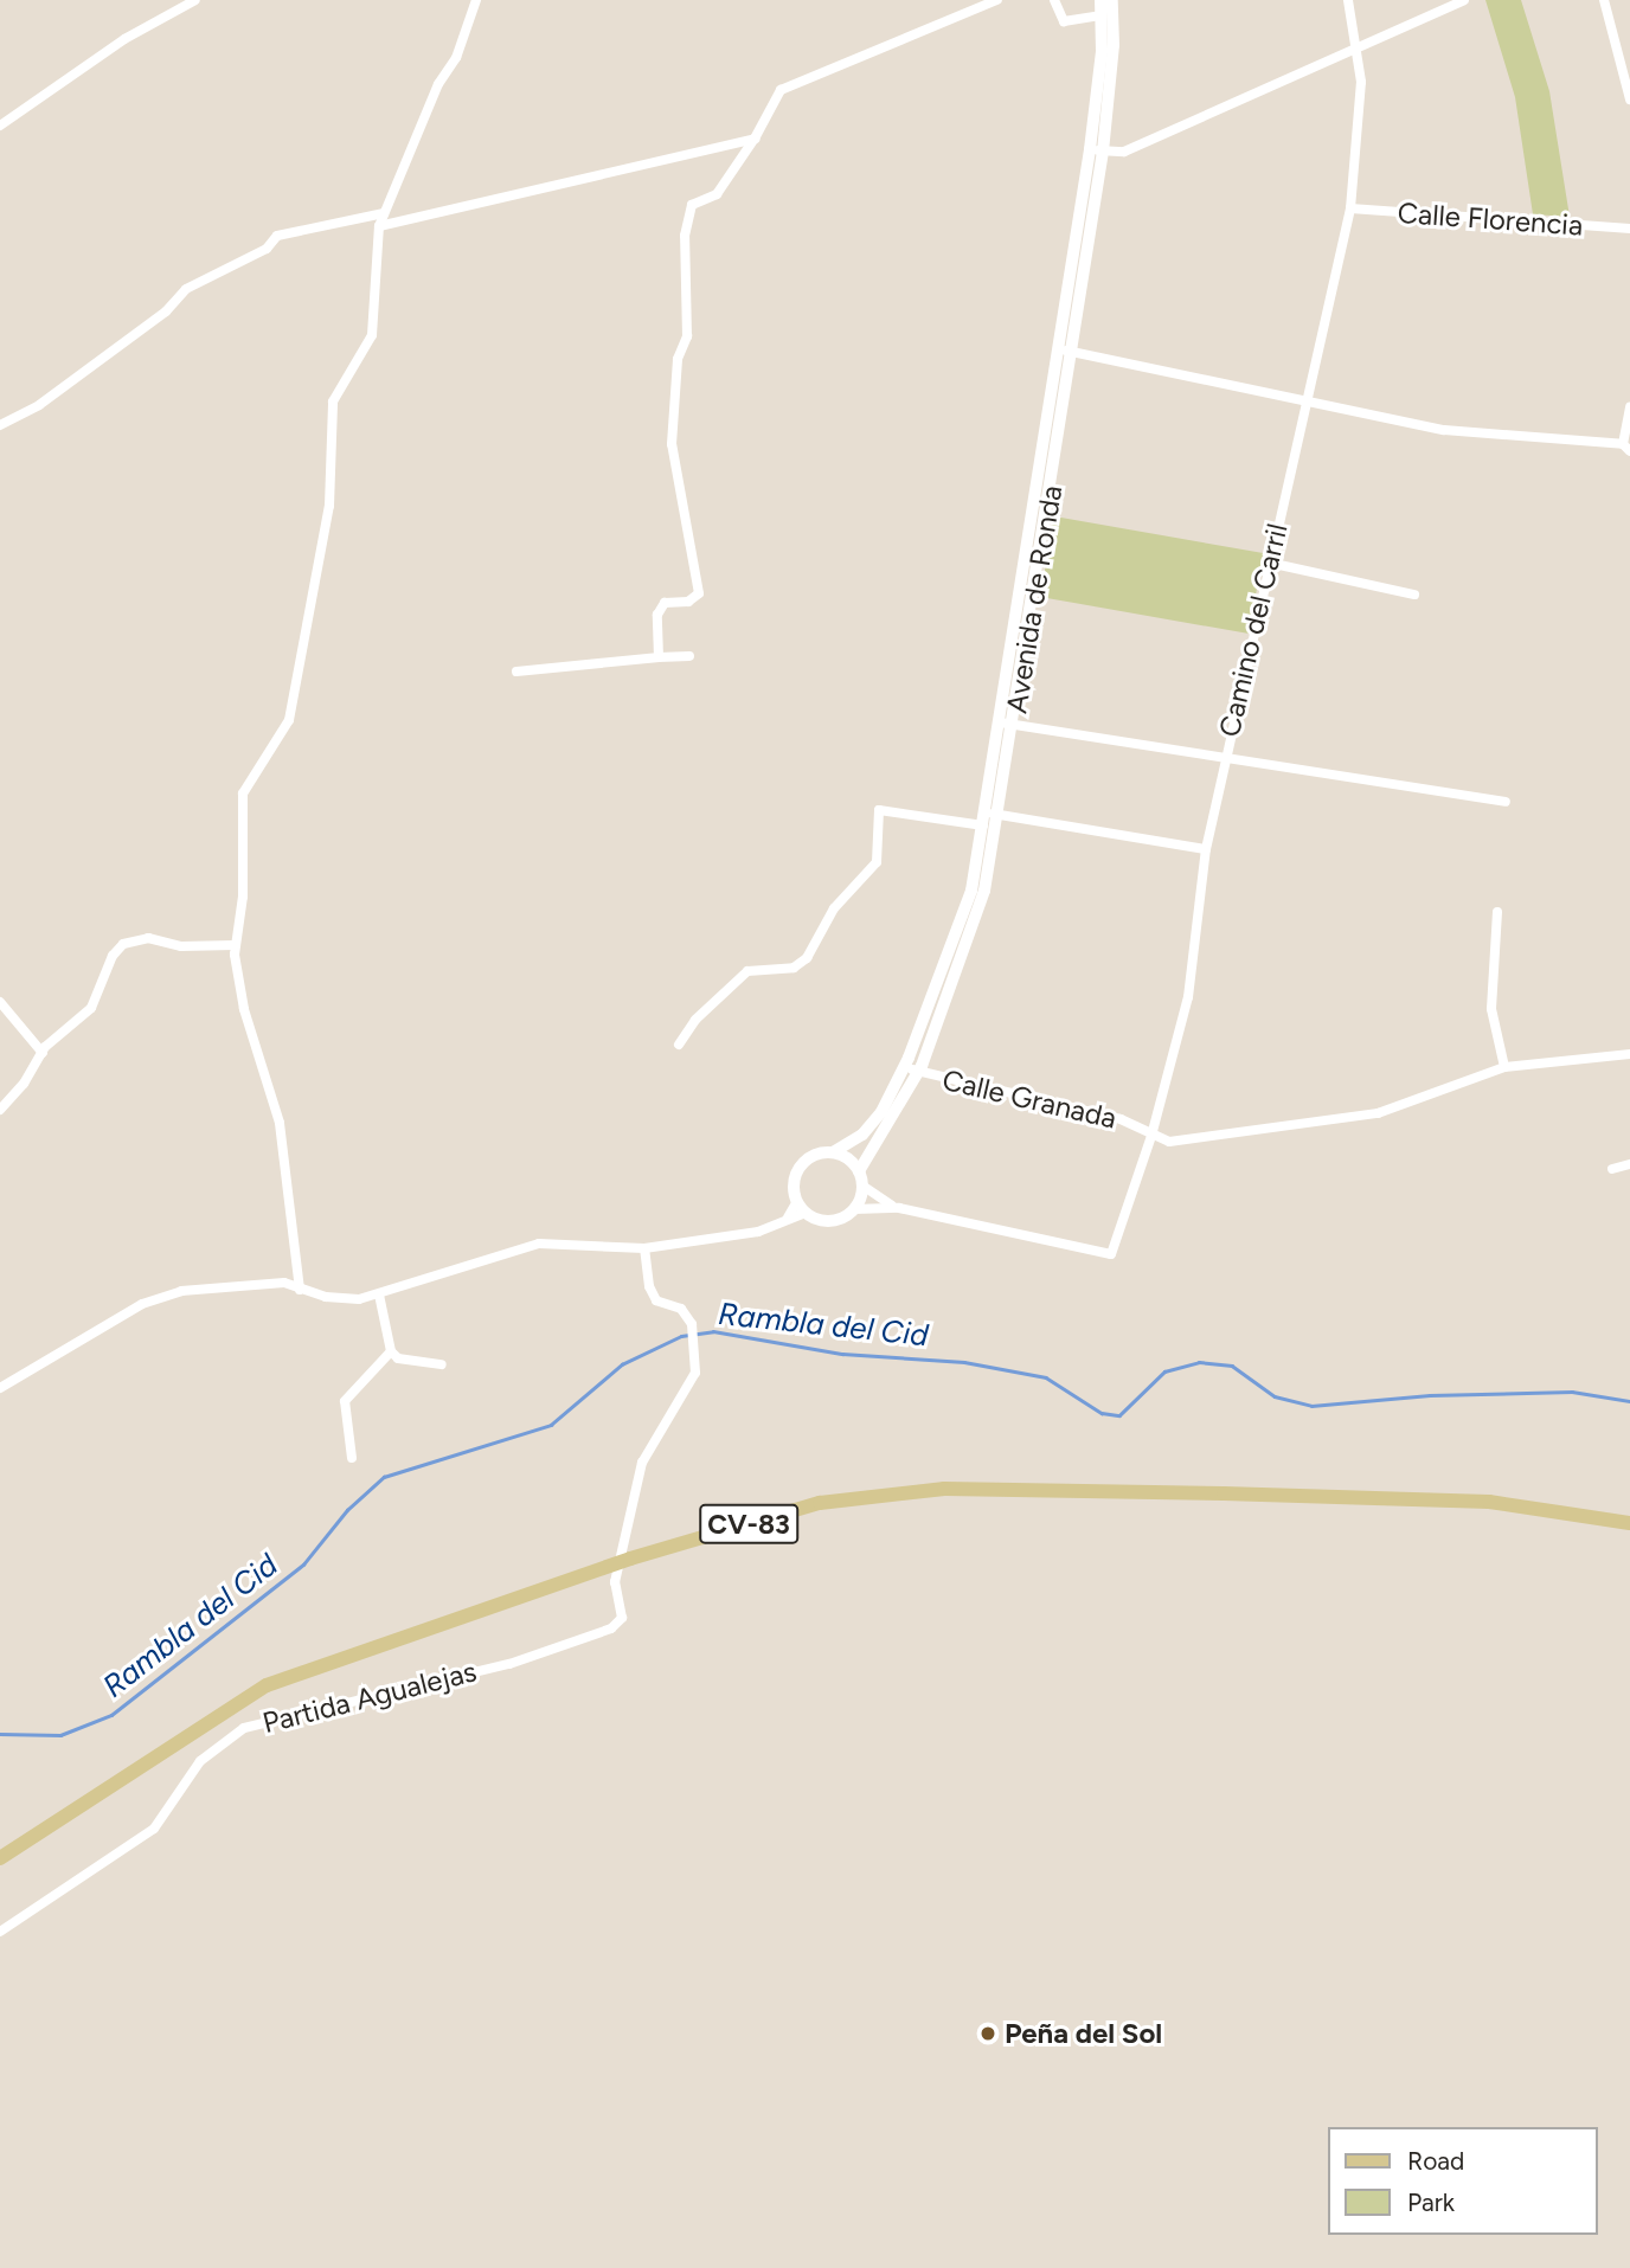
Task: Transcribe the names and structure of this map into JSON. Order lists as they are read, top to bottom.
{
  "streets": {
    "main road": ["CV-83"],
    "street": [
      "Calle Florencia",
      "Avenida de Ronda",
      "Camino del Carril",
      "Calle Granada",
      "Partida Agualejas"
    ]
  },
  "crossings": [
    ["Calle Florencia", "Camino del Carril"],
    ["Avenida de Ronda", "Calle Granada"],
    ["Camino del Carril", "Calle Granada"]
  ],
  "water": ["Rambla del Cid"],
  "places": ["Peña del Sol"],
  "legend": ["Road", "Park"]
}
